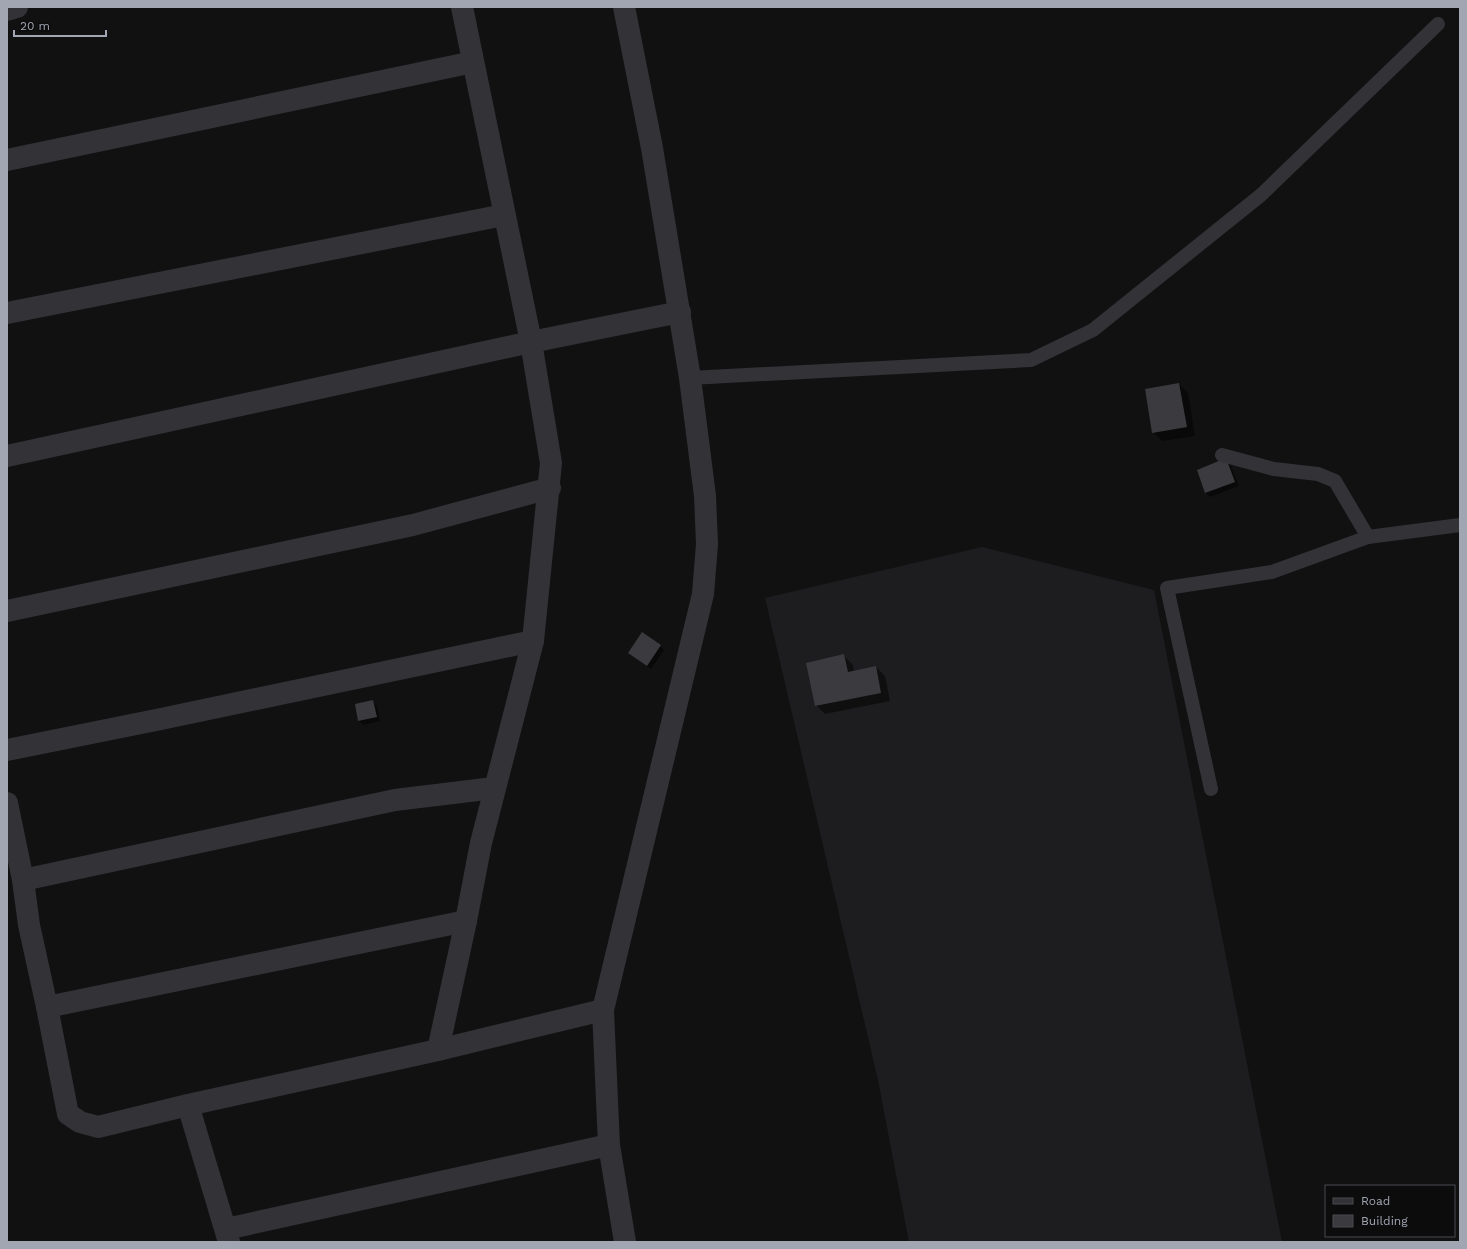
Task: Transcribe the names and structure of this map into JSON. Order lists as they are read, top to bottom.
{
  "legend": ["Road", "Building"],
  "scale_bar": "20 m"
}
